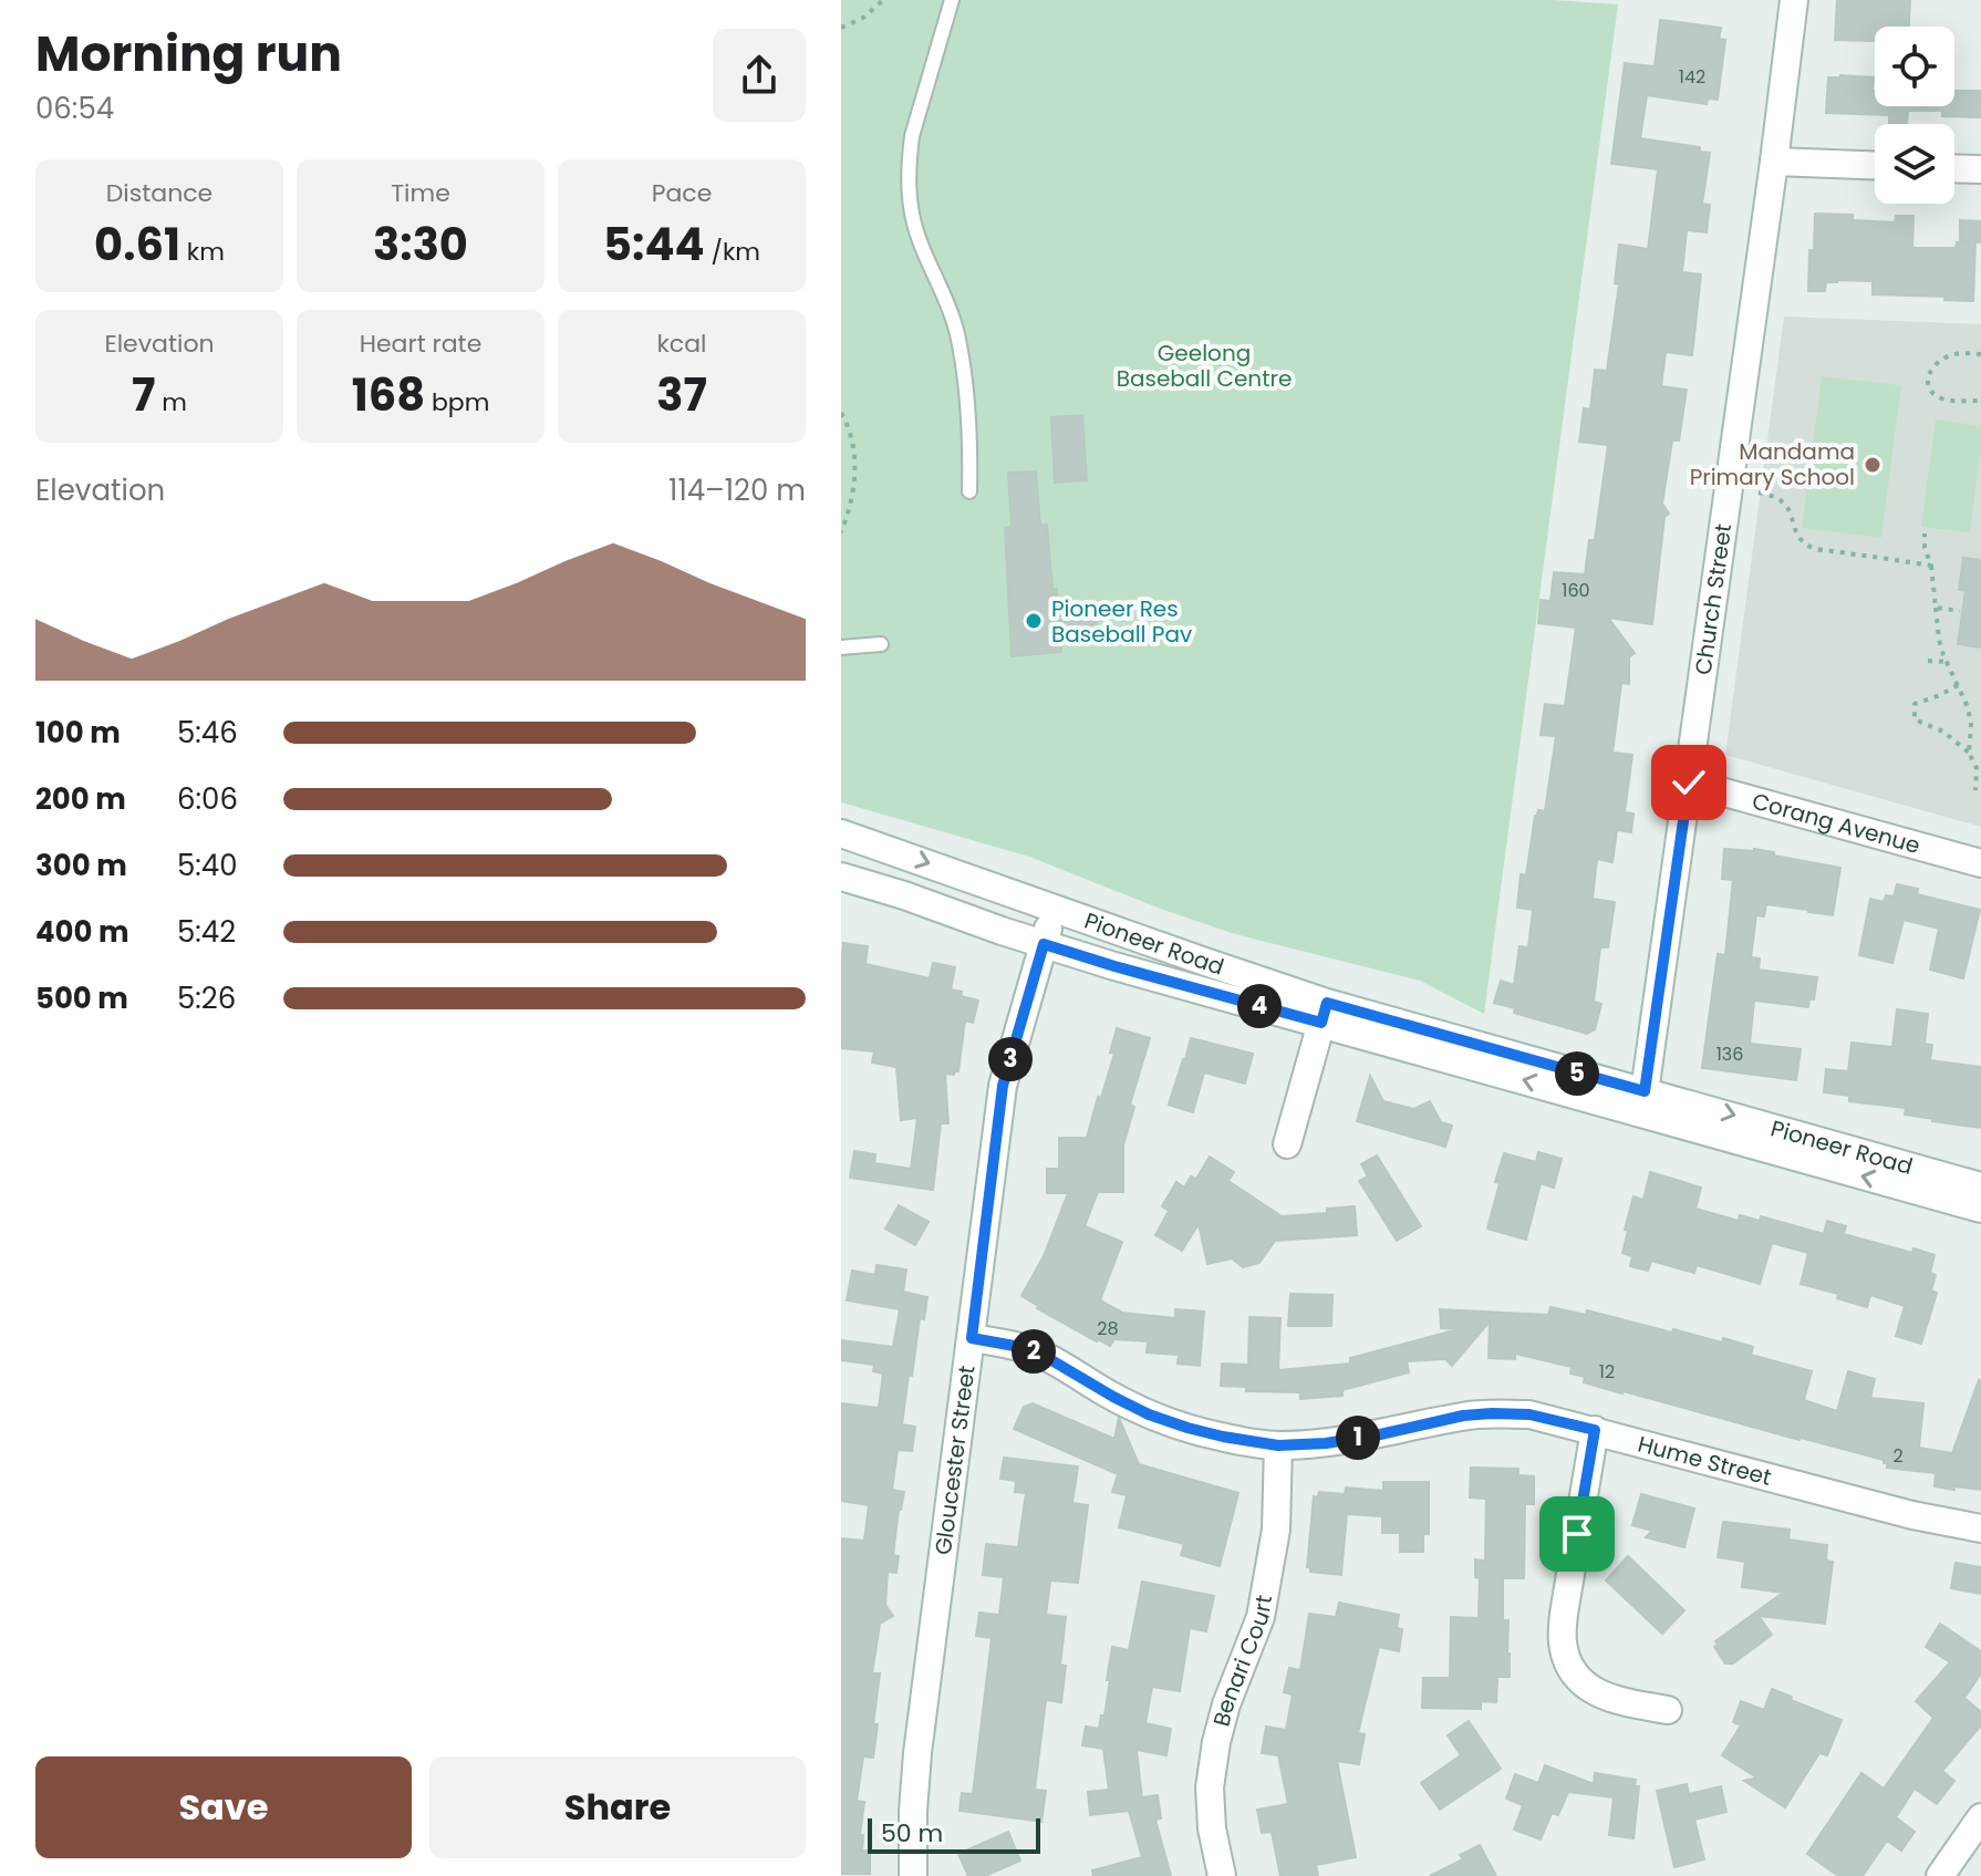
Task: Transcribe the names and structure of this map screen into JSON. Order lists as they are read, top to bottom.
{
  "streets": {
    "street": [
      "Church Street",
      "Corang Avenue",
      "Pioneer Road",
      "Gloucester Street",
      "Hume Street",
      "Benari Court"
    ]
  },
  "crossings": [
    ["Church Street", "Corang Avenue"],
    ["Church Street", "Pioneer Road"],
    ["Pioneer Road", "Gloucester Street"],
    ["Gloucester Street", "Hume Street"],
    ["Hume Street", "Benari Court"]
  ],
  "parks": ["Geelong Baseball Centre"],
  "places": ["Mandama Primary School", "Pioneer Res Baseball Pav"],
  "house_numbers": [
    "142",
    "160",
    "136",
    "28",
    "12",
    "2"
  ],
  "scale_bar": "50 m",
  "page": {
    "heading": ["Morning run", "06:54"],
    "stats": [
      ["Distance", "0.61 km"],
      ["Time", "3:30"],
      ["Pace", "5:44 /km"],
      ["Elevation", "7 m"],
      ["Heart rate", "168 bpm"],
      ["kcal", "37"]
    ],
    "chart": ["Elevation", "114–120 m"],
    "list": [
      {
        "name": "100 m",
        "note": "5:46"
      },
      {
        "name": "200 m",
        "note": "6:06"
      },
      {
        "name": "300 m",
        "note": "5:40"
      },
      {
        "name": "400 m",
        "note": "5:42"
      },
      {
        "name": "500 m",
        "note": "5:26"
      }
    ],
    "pins": [
      "4",
      "3",
      "5",
      "2",
      "1"
    ],
    "buttons": ["Save", "Share"],
    "scale": "50 m"
  }
}
